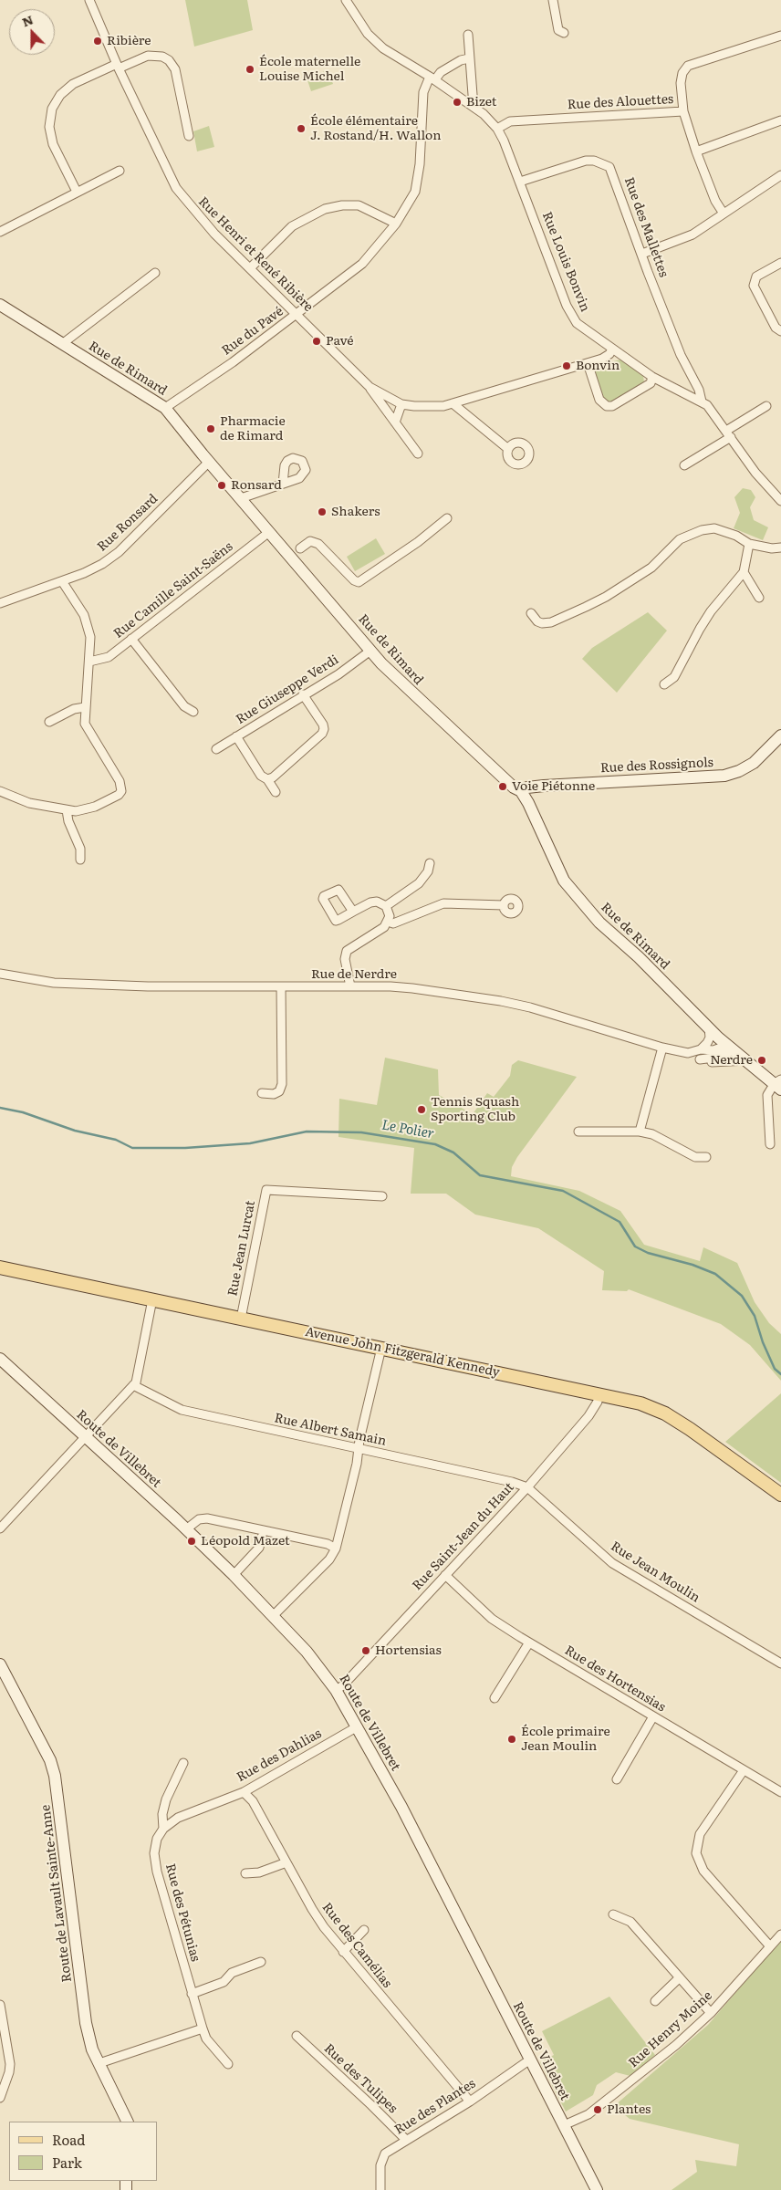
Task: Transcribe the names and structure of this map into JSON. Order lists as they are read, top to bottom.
{
  "streets": {
    "main road": ["Avenue John Fitzgerald Kennedy"],
    "street": [
      "Rue des Alouettes",
      "Rue des Mallettes",
      "Rue Henri et René Ribière",
      "Rue Louis Bonvin",
      "Rue du Pavé",
      "Rue de Rimard",
      "Rue Ronsard",
      "Rue Camille Saint-Saëns",
      "Rue Giuseppe Verdi",
      "Rue des Rossignols",
      "Rue de Nerdre",
      "Rue Jean Lurcat",
      "Rue Albert Samain",
      "Route de Villebret",
      "Rue Saint-Jean du Haut",
      "Rue Jean Moulin",
      "Rue des Hortensias",
      "Rue des Dahlias",
      "Route de Lavault Sainte-Anne",
      "Rue des Pétunias",
      "Rue des Camélias",
      "Rue Henry Moine",
      "Rue des Tulipes",
      "Rue des Plantes"
    ]
  },
  "crossings": [
    ["Rue des Mallettes", "Rue Louis Bonvin"],
    ["Rue Henri et René Ribière", "Rue Louis Bonvin"],
    ["Rue Henri et René Ribière", "Rue du Pavé"],
    ["Rue du Pavé", "Rue de Rimard"],
    ["Rue de Rimard", "Rue Ronsard"],
    ["Rue de Rimard", "Rue Camille Saint-Saëns"],
    ["Rue de Rimard", "Rue Giuseppe Verdi"],
    ["Rue de Rimard", "Rue des Rossignols"],
    ["Rue de Rimard", "Rue de Nerdre"],
    ["Rue Jean Lurcat", "Avenue John Fitzgerald Kennedy"],
    ["Avenue John Fitzgerald Kennedy", "Rue Saint-Jean du Haut"],
    ["Rue Albert Samain", "Rue Saint-Jean du Haut"],
    ["Rue Albert Samain", "Rue Jean Moulin"],
    ["Route de Villebret", "Rue Saint-Jean du Haut"],
    ["Route de Villebret", "Rue des Dahlias"],
    ["Route de Villebret", "Rue Henry Moine"],
    ["Route de Villebret", "Rue des Plantes"],
    ["Rue Saint-Jean du Haut", "Rue Jean Moulin"],
    ["Rue Saint-Jean du Haut", "Rue des Hortensias"],
    ["Rue des Dahlias", "Rue des Pétunias"],
    ["Rue des Dahlias", "Rue des Camélias"],
    ["Rue des Camélias", "Rue des Plantes"],
    ["Rue des Tulipes", "Rue des Plantes"]
  ],
  "water": ["Le Polier"],
  "places": [
    "Ribière",
    "École maternelle Louise Michel",
    "Bizet",
    "École élémentaire J. Rostand/H. Wallon",
    "Pavé",
    "Bonvin",
    "Pharmacie de Rimard",
    "Ronsard",
    "Shakers",
    "Voie Piétonne",
    "Nerdre",
    "Tennis Squash Sporting Club",
    "Léopold Mazet",
    "Hortensias",
    "École primaire Jean Moulin",
    "Plantes"
  ],
  "legend": ["Road", "Park"],
  "north": "top"
}
